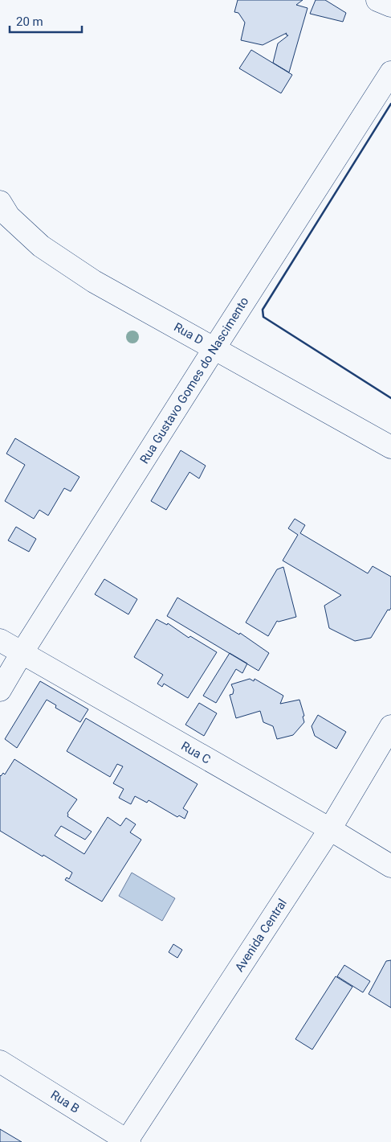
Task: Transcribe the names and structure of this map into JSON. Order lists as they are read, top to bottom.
{
  "streets": {
    "street": [
      "Rua D",
      "Rua Gustavo Gomes do Nascimento",
      "Rua C",
      "Avenida Central",
      "Rua B"
    ]
  },
  "crossings": [
    ["Rua D", "Rua Gustavo Gomes do Nascimento"],
    ["Rua Gustavo Gomes do Nascimento", "Rua C"],
    ["Rua C", "Avenida Central"],
    ["Avenida Central", "Rua B"]
  ],
  "scale_bar": "20 m"
}
